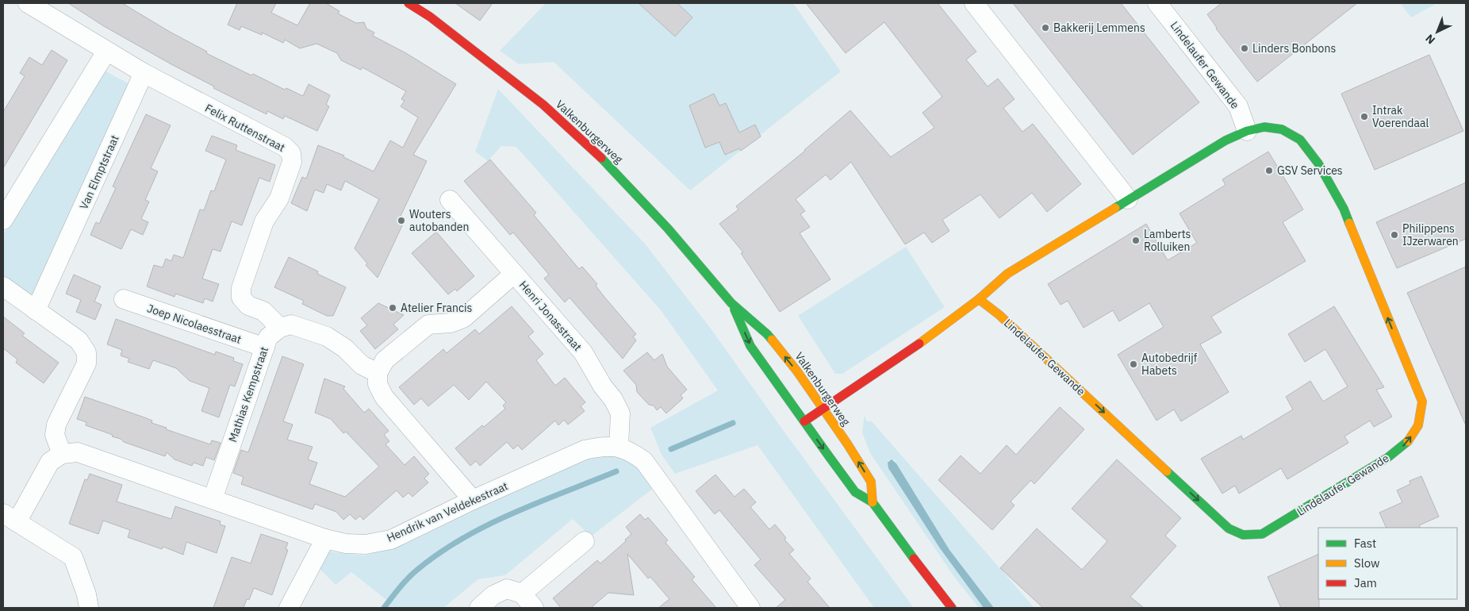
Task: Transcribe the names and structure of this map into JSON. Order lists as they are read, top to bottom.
{
  "streets": {
    "street": [
      "Lindelaufer Gewande",
      "Felix Ruttenstraat",
      "Valkenburgerweg",
      "Van Elmptstraat",
      "Henri Jonasstraat",
      "Joep Nicolaesstraat",
      "Mathias Kempstraat",
      "Hendrik van Veldekestraat"
    ]
  },
  "crossings": [
    ["Lindelaufer Gewande", "Valkenburgerweg"],
    ["Felix Ruttenstraat", "Van Elmptstraat"],
    ["Felix Ruttenstraat", "Mathias Kempstraat"],
    ["Henri Jonasstraat", "Hendrik van Veldekestraat"],
    ["Joep Nicolaesstraat", "Mathias Kempstraat"],
    ["Mathias Kempstraat", "Hendrik van Veldekestraat"]
  ],
  "places": [
    "Bakkerij Lemmens",
    "Linders Bonbons",
    "Intrak Voerendaal",
    "GSV Services",
    "Wouters autobanden",
    "Philippens IJzerwaren",
    "Lamberts Rolluiken",
    "Atelier Francis",
    "Autobedrijf Habets"
  ],
  "legend": ["Fast", "Slow", "Jam"],
  "north": "bottom left"
}
